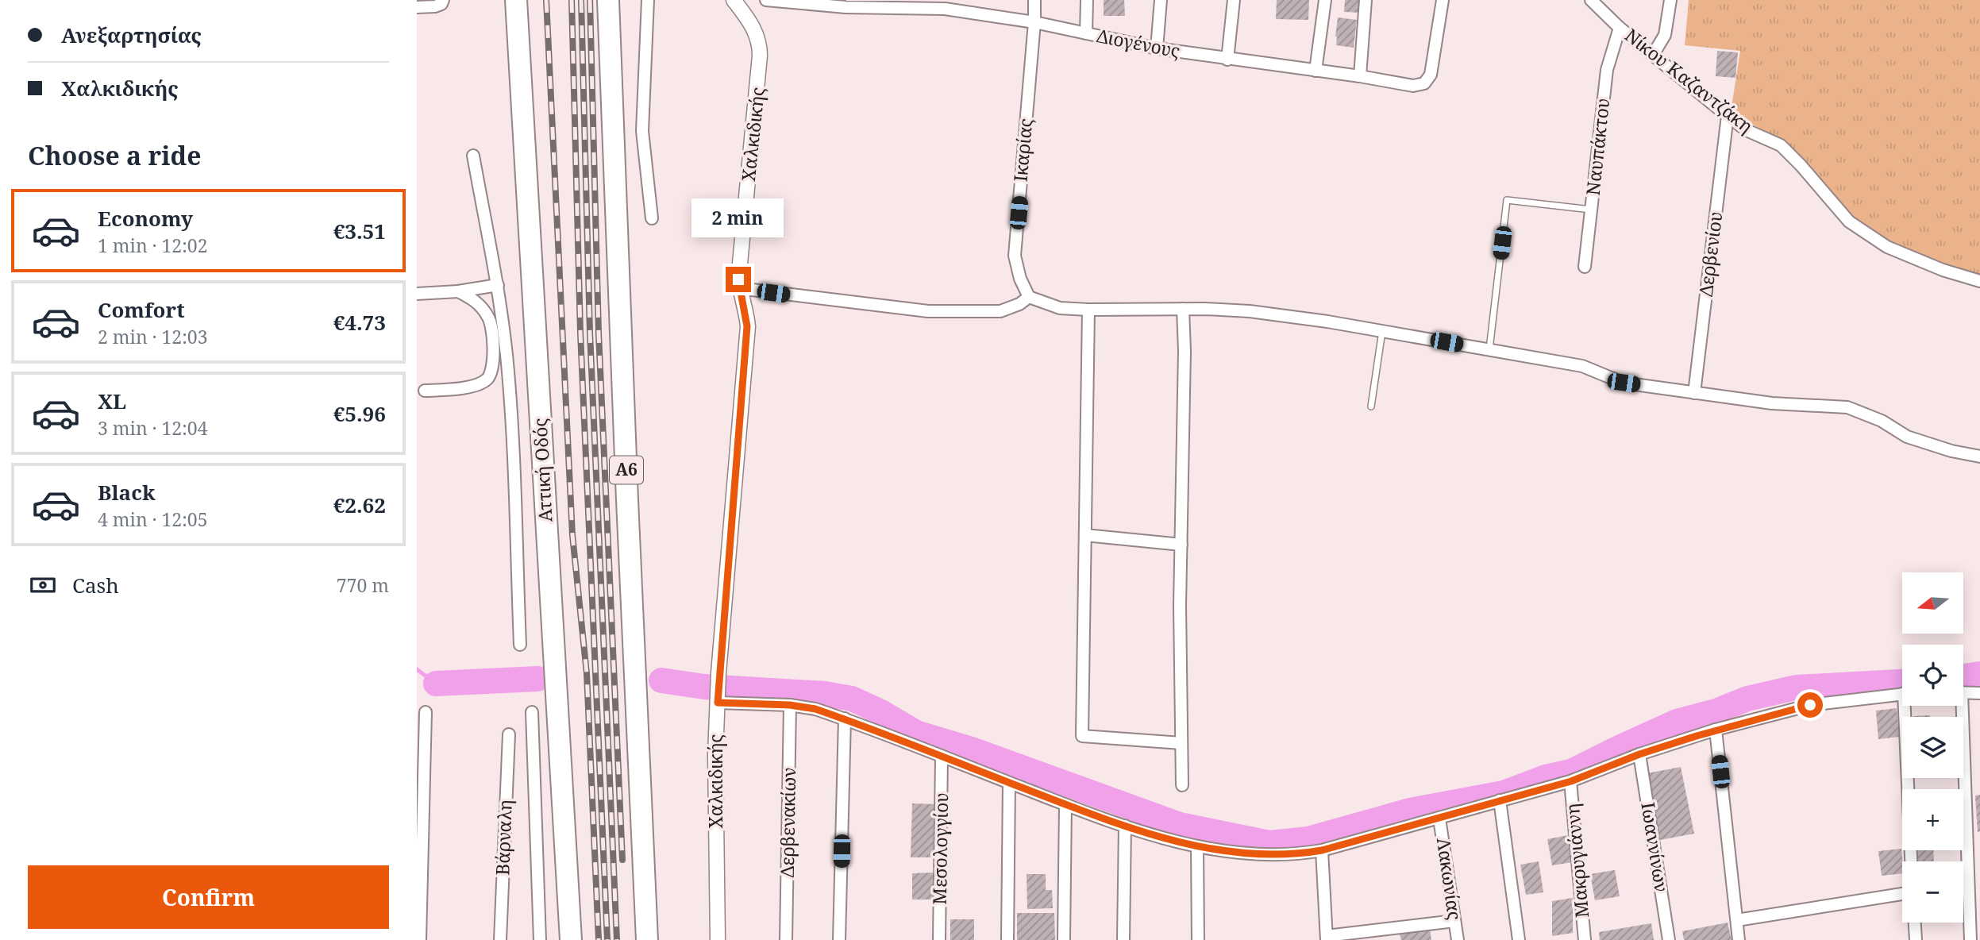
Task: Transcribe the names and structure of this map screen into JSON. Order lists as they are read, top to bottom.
{
  "streets": {
    "highway": ["Αττική Οδός", "Α6"],
    "street": [
      "Διογένους",
      "Νίκου Καζαντζάκη",
      "Χαλκιδικής",
      "Ναυπάκτου",
      "Ικαρίας",
      "Δερβενίου",
      "Δερβενακίων",
      "Βάρναλη",
      "Ιωαννίνων",
      "Μεσολογγίου",
      "Μακρυγιάννη",
      "Λακωνίας"
    ]
  },
  "crossings": [
    ["Διογένους", "Ικαρίας"],
    ["Νίκου Καζαντζάκη", "Ναυπάκτου"],
    ["Νίκου Καζαντζάκη", "Δερβενίου"]
  ],
  "north": "left",
  "page": {
    "banner": ["Ανεξαρτησίας", "Χαλκιδικής"],
    "heading": "Choose a ride",
    "list": [
      {
        "name": "Economy",
        "note": "1 min · 12:02",
        "value": "€3.51"
      },
      {
        "name": "Comfort",
        "note": "2 min · 12:03",
        "value": "€4.73"
      },
      {
        "name": "XL",
        "note": "3 min · 12:04",
        "value": "€5.96"
      },
      {
        "name": "Black",
        "note": "4 min · 12:05",
        "value": "€2.62"
      }
    ],
    "bubble": "2 min",
    "pay": ["Cash", "770 m"],
    "map_buttons": ["+", "−"],
    "buttons": "Confirm"
  }
}
